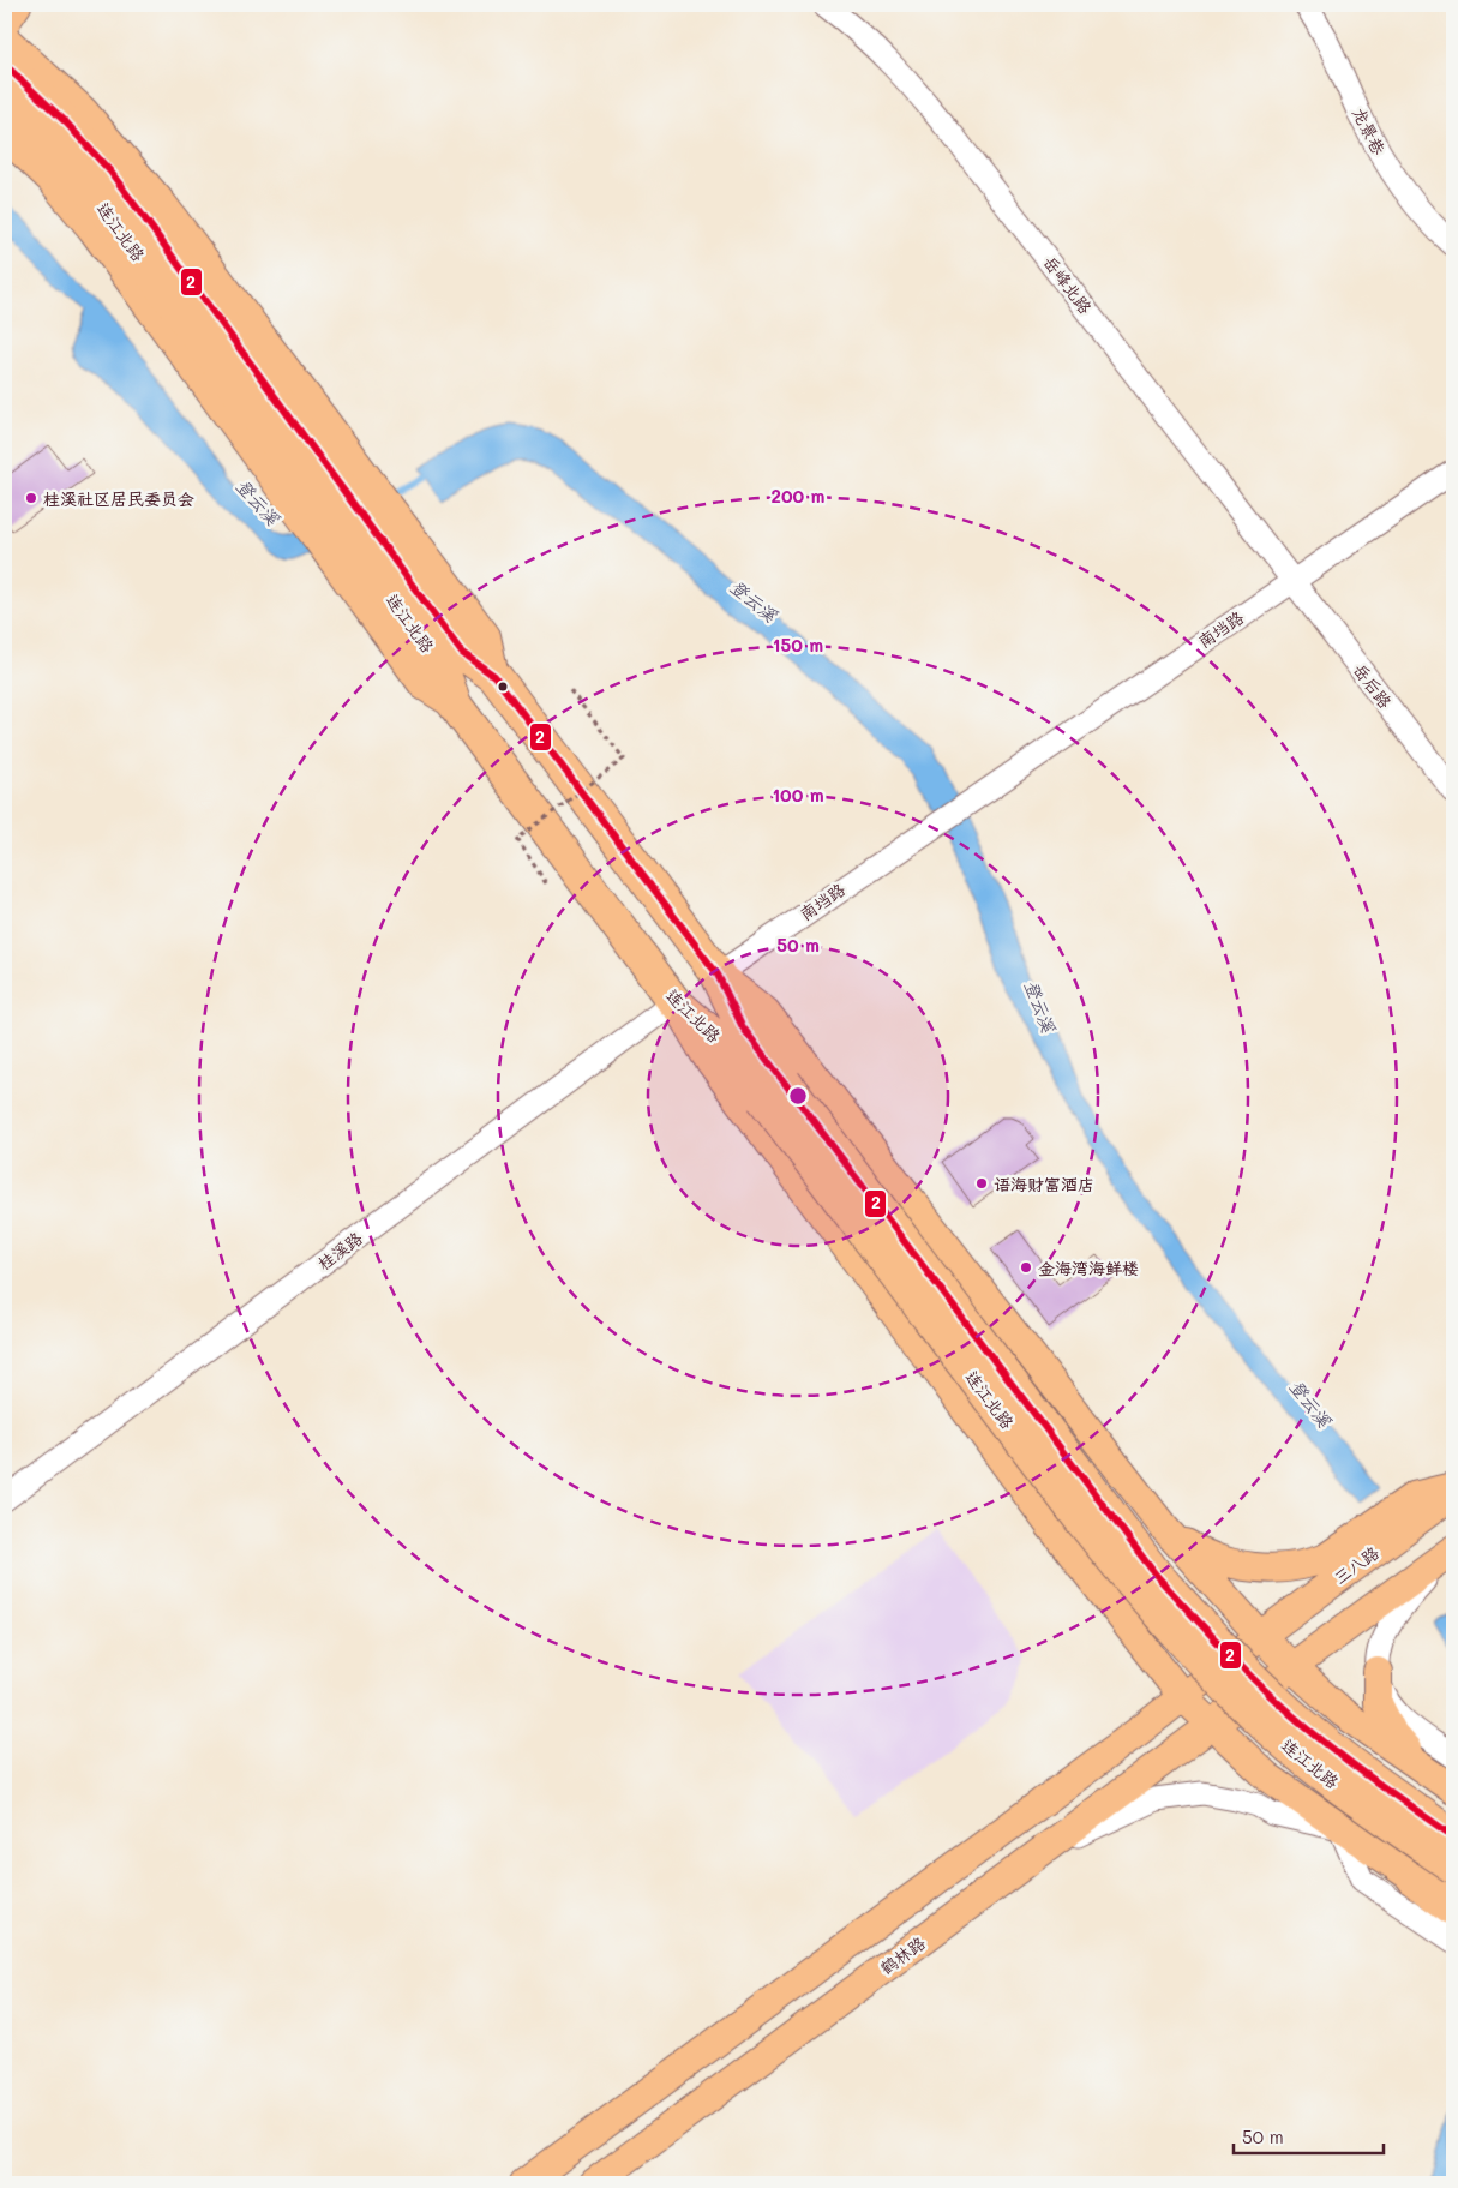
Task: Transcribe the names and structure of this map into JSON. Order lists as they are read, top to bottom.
{
  "streets": {
    "highway": ["连江北路"],
    "main road": ["三八路", "鹤林路"],
    "street": [
      "龙景巷",
      "岳峰北路",
      "南垱路",
      "岳后路",
      "桂溪路"
    ]
  },
  "crossings": [
    ["连江北路", "南垱路"],
    ["连江北路", "桂溪路"],
    ["岳峰北路", "南垱路"],
    ["岳峰北路", "岳后路"],
    ["南垱路", "岳后路"]
  ],
  "water": ["登云溪"],
  "places": ["桂溪社区居民委员会", "语海财富酒店", "金海湾海鲜楼"],
  "lines": ["transit line 2"],
  "scale_bar": "50 m",
  "rings": [
    "200 m",
    "150 m",
    "100 m",
    "50 m"
  ]
}
